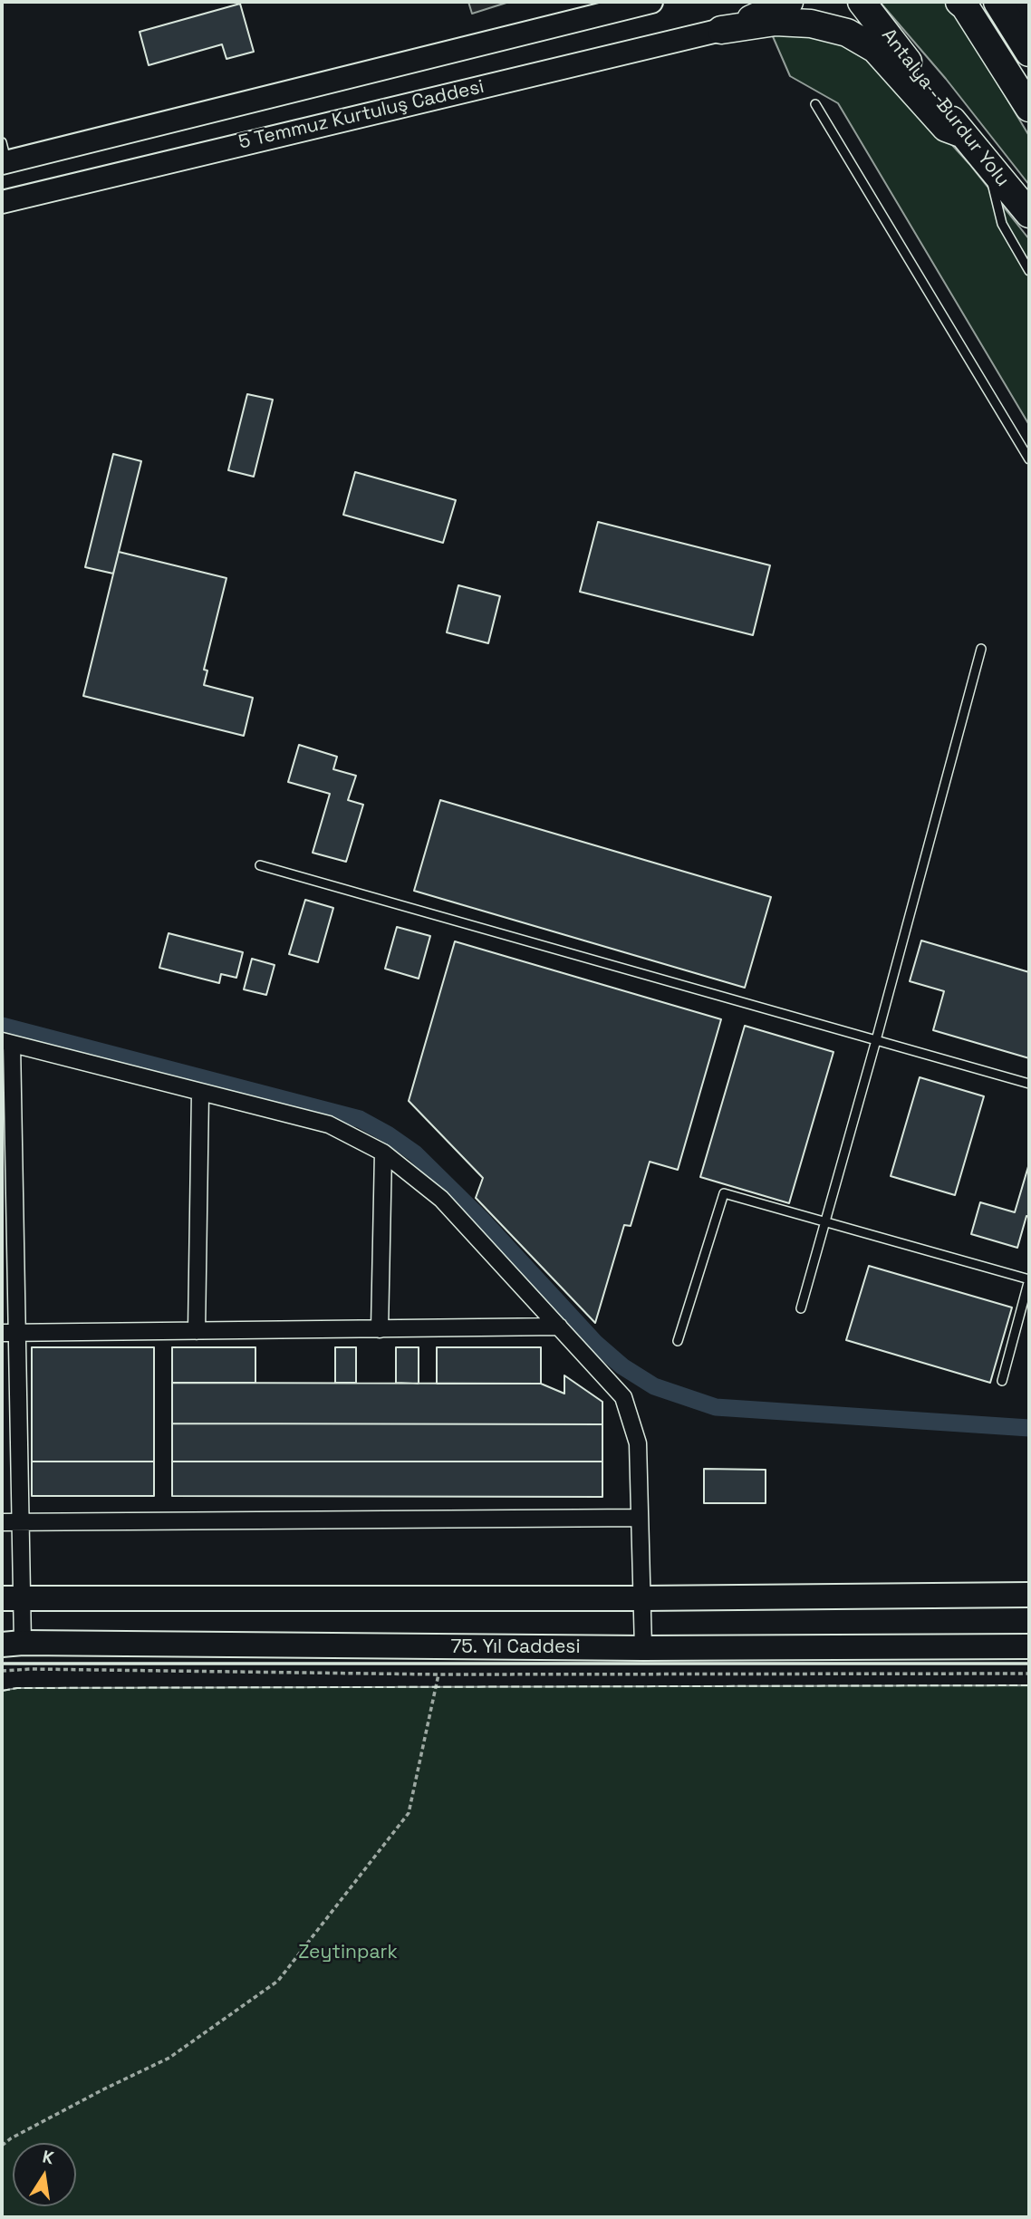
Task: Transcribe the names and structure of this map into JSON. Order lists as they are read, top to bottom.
{
  "streets": {
    "highway": ["Antalya - Burdur Yolu"],
    "main road": ["5 Temmuz Kurtuluş Caddesi", "75. Yıl Caddesi"]
  },
  "parks": ["Zeytinpark"],
  "north": "top"
}
